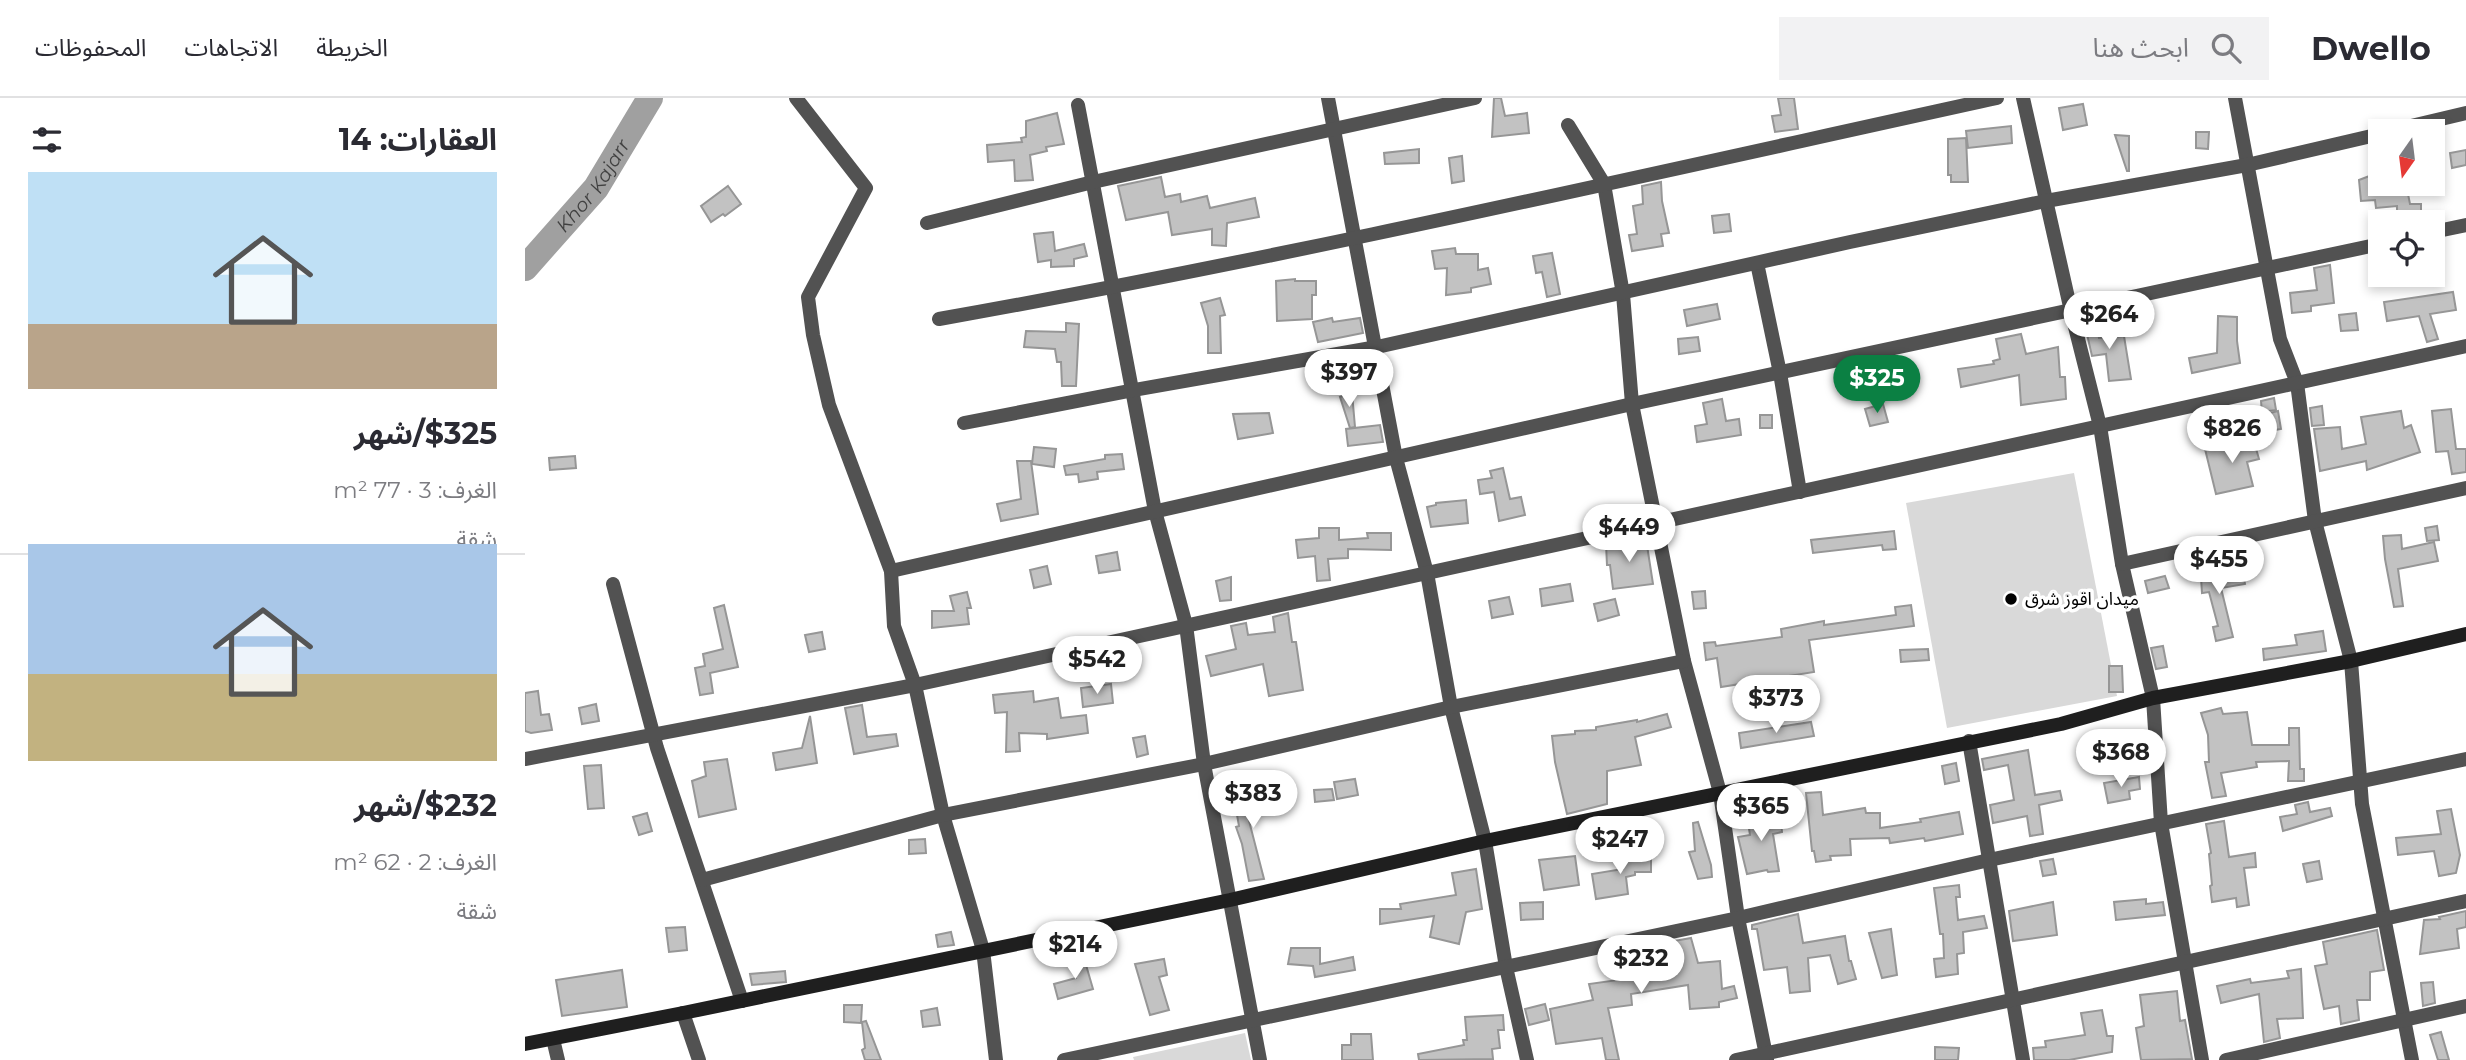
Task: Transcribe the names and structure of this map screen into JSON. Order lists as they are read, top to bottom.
{
  "water": ["Khor Kajarr"],
  "places": ["ميدان اقوز شرق"],
  "north": "bottom",
  "page": {
    "header": "Dwello",
    "search": "ابحث هنا",
    "nav": ["الخريطة", "الاتجاهات", "المحفوظات"],
    "heading": "العقارات: 14",
    "list": [
      {
        "name": "$325/شهر",
        "note": "الغرف: 3 · 77 m² · شقة"
      },
      {
        "name": "$232/شهر",
        "note": "الغرف: 2 · 62 m² · شقة"
      }
    ],
    "price": [
      "$264",
      "$397",
      "$325",
      "$826",
      "$449",
      "$455",
      "$542",
      "$373",
      "$368",
      "$383",
      "$365",
      "$247",
      "$214",
      "$232"
    ]
  }
}
